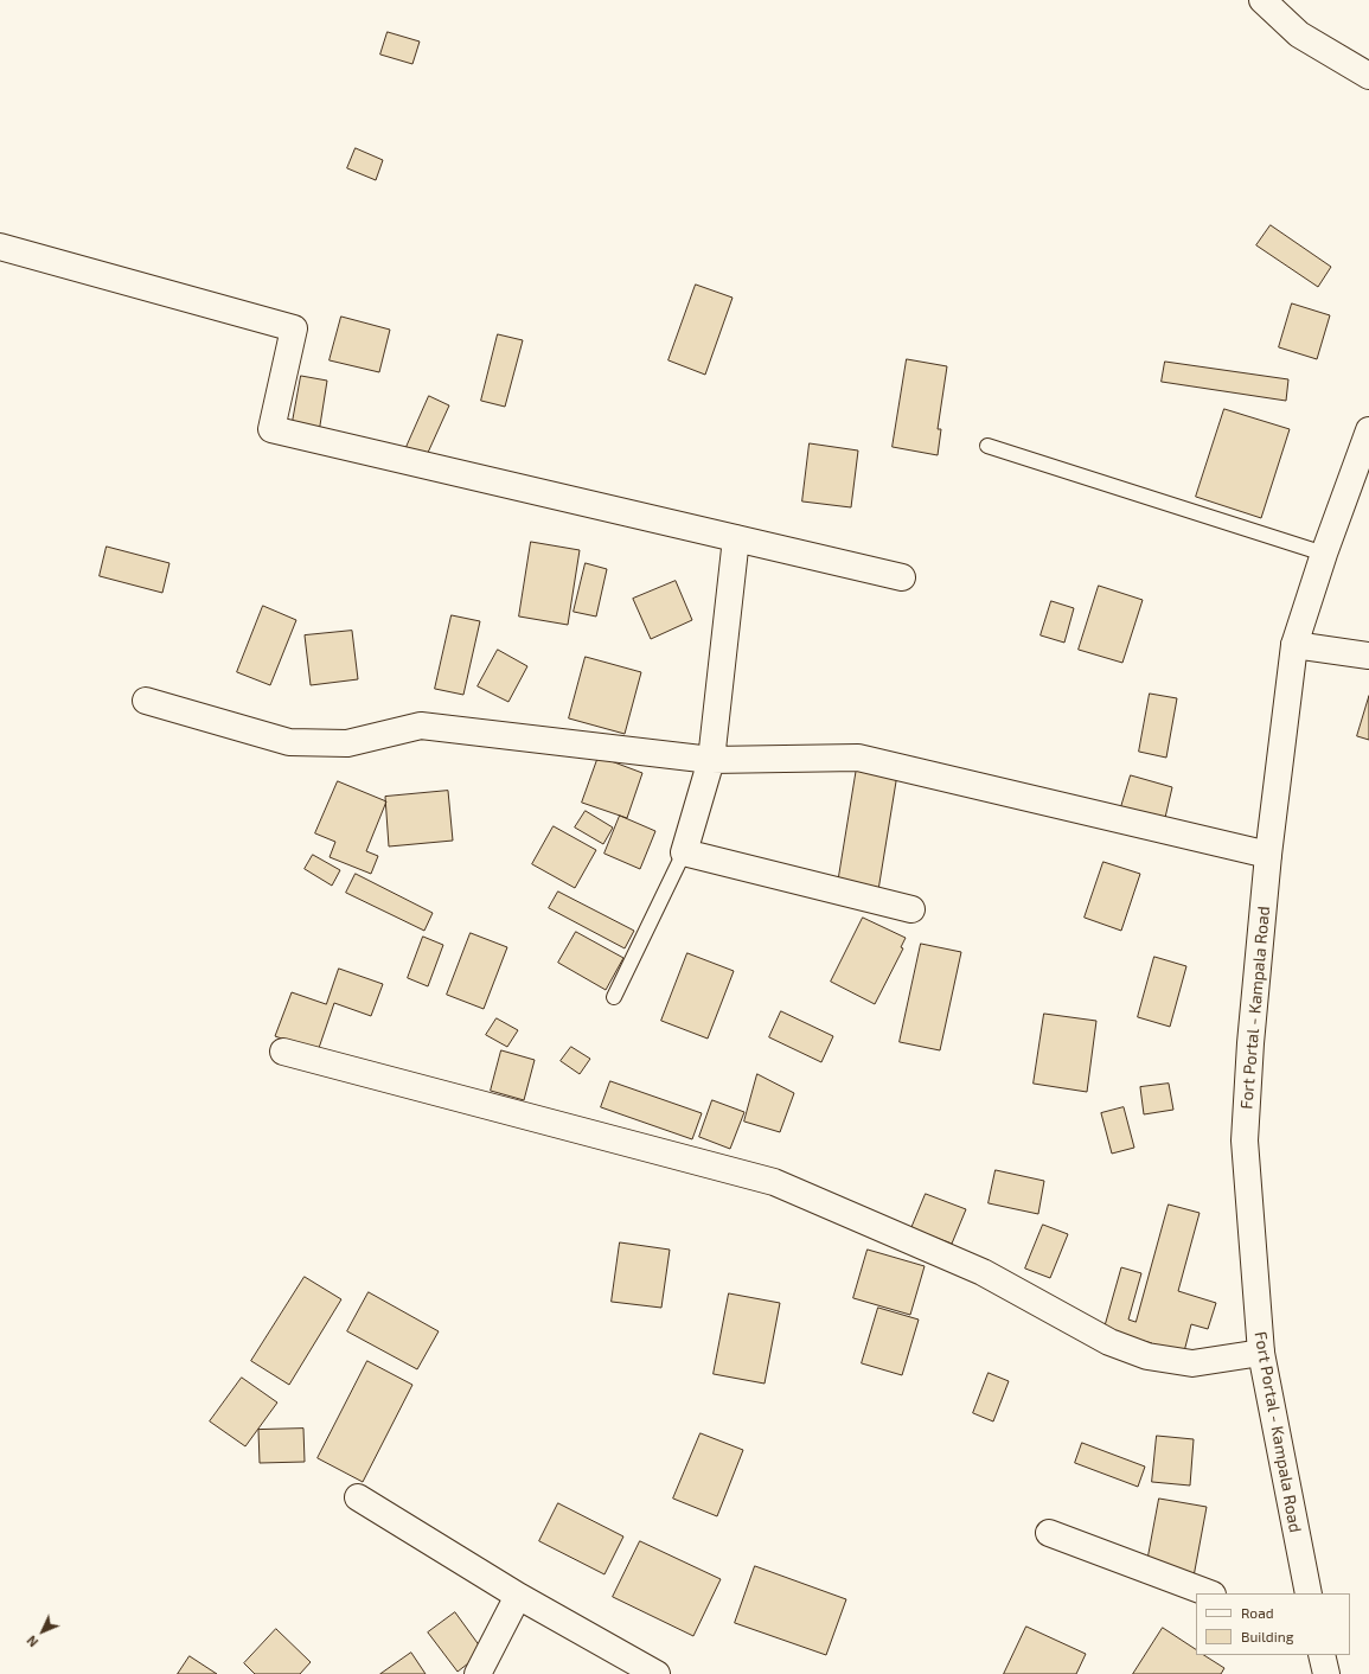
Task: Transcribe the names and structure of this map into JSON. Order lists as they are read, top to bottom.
{
  "streets": {
    "street": ["Fort Portal - Kampala Road"]
  },
  "legend": ["Road", "Building"],
  "north": "bottom left"
}
